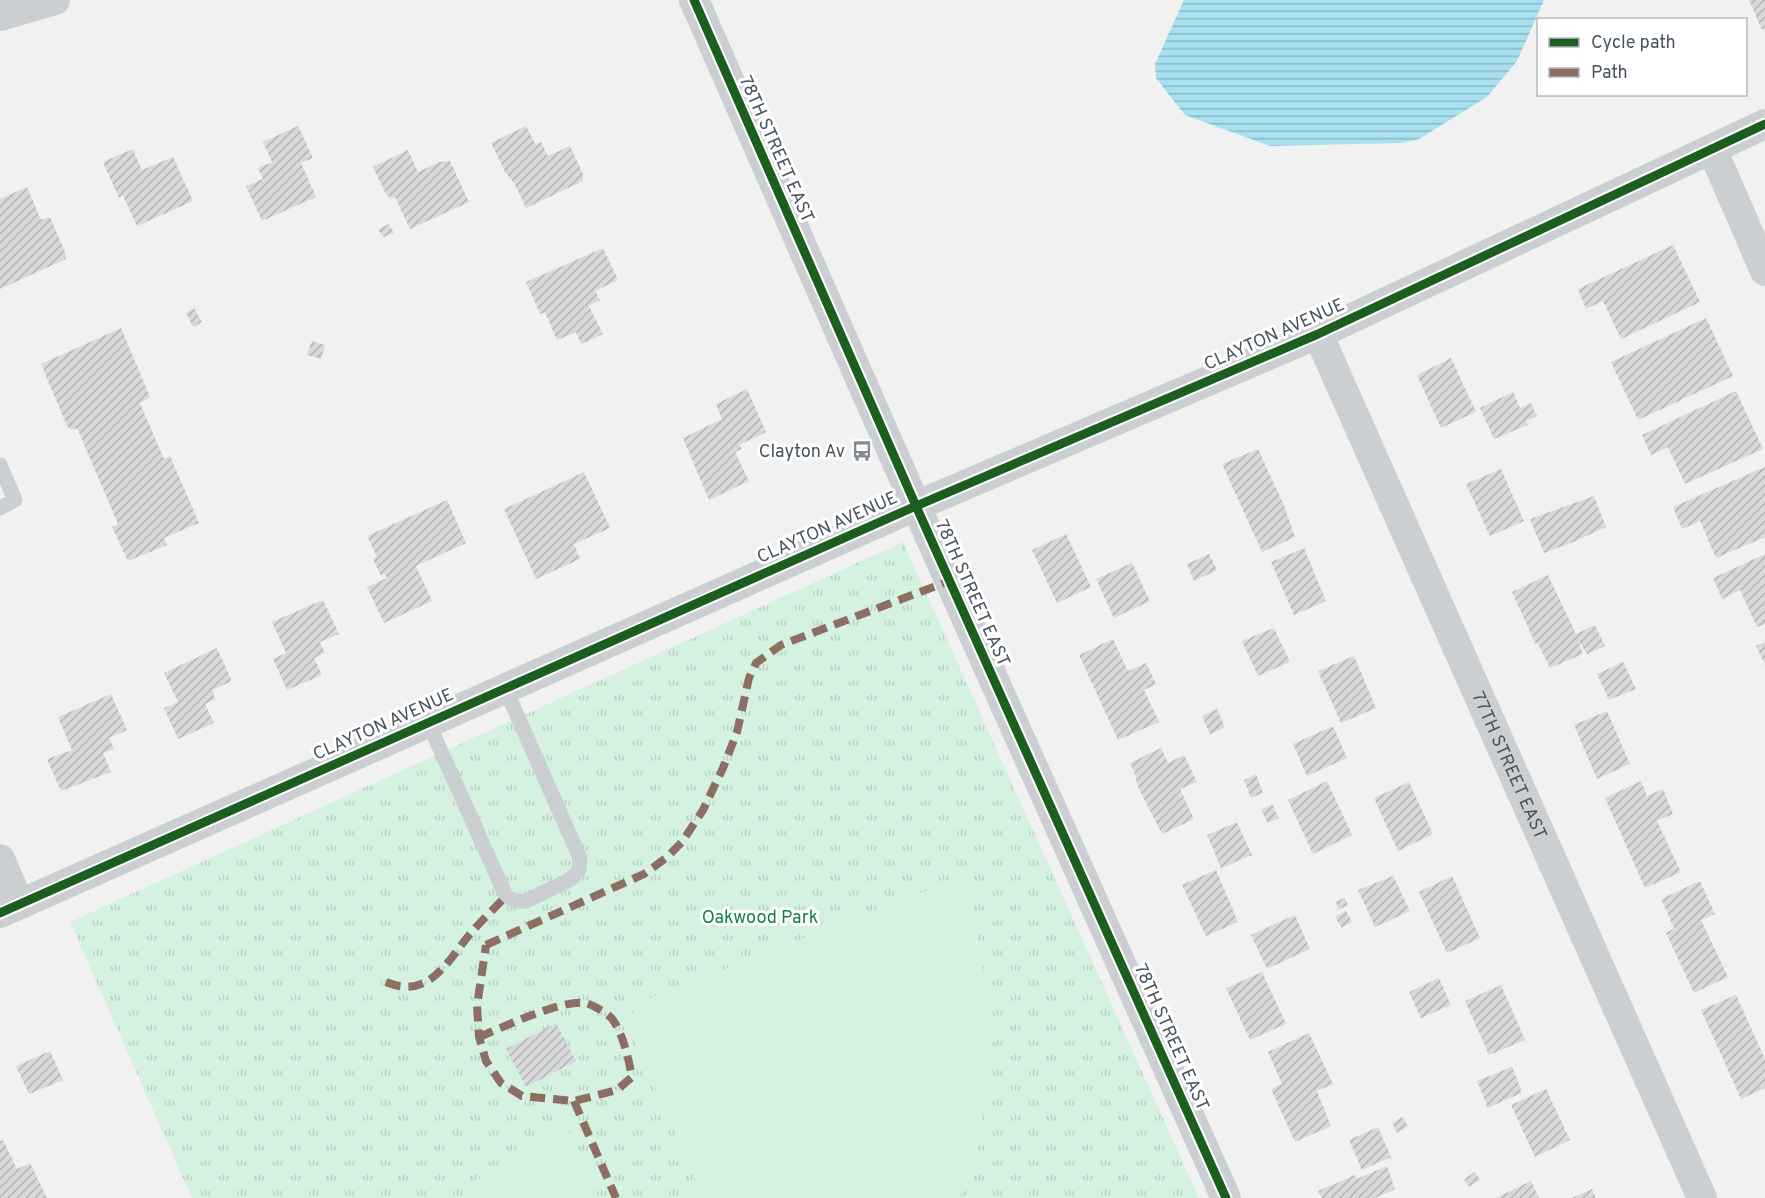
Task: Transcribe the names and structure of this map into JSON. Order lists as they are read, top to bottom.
{
  "streets": {
    "street": ["78TH STREET EAST", "CLAYTON AVENUE", "77TH STREET EAST"]
  },
  "crossings": [
    ["78TH STREET EAST", "CLAYTON AVENUE"],
    ["CLAYTON AVENUE", "77TH STREET EAST"]
  ],
  "parks": ["Oakwood Park"],
  "places": {
    "bus stop": ["Clayton Av"]
  },
  "legend": ["Cycle path", "Path"]
}
